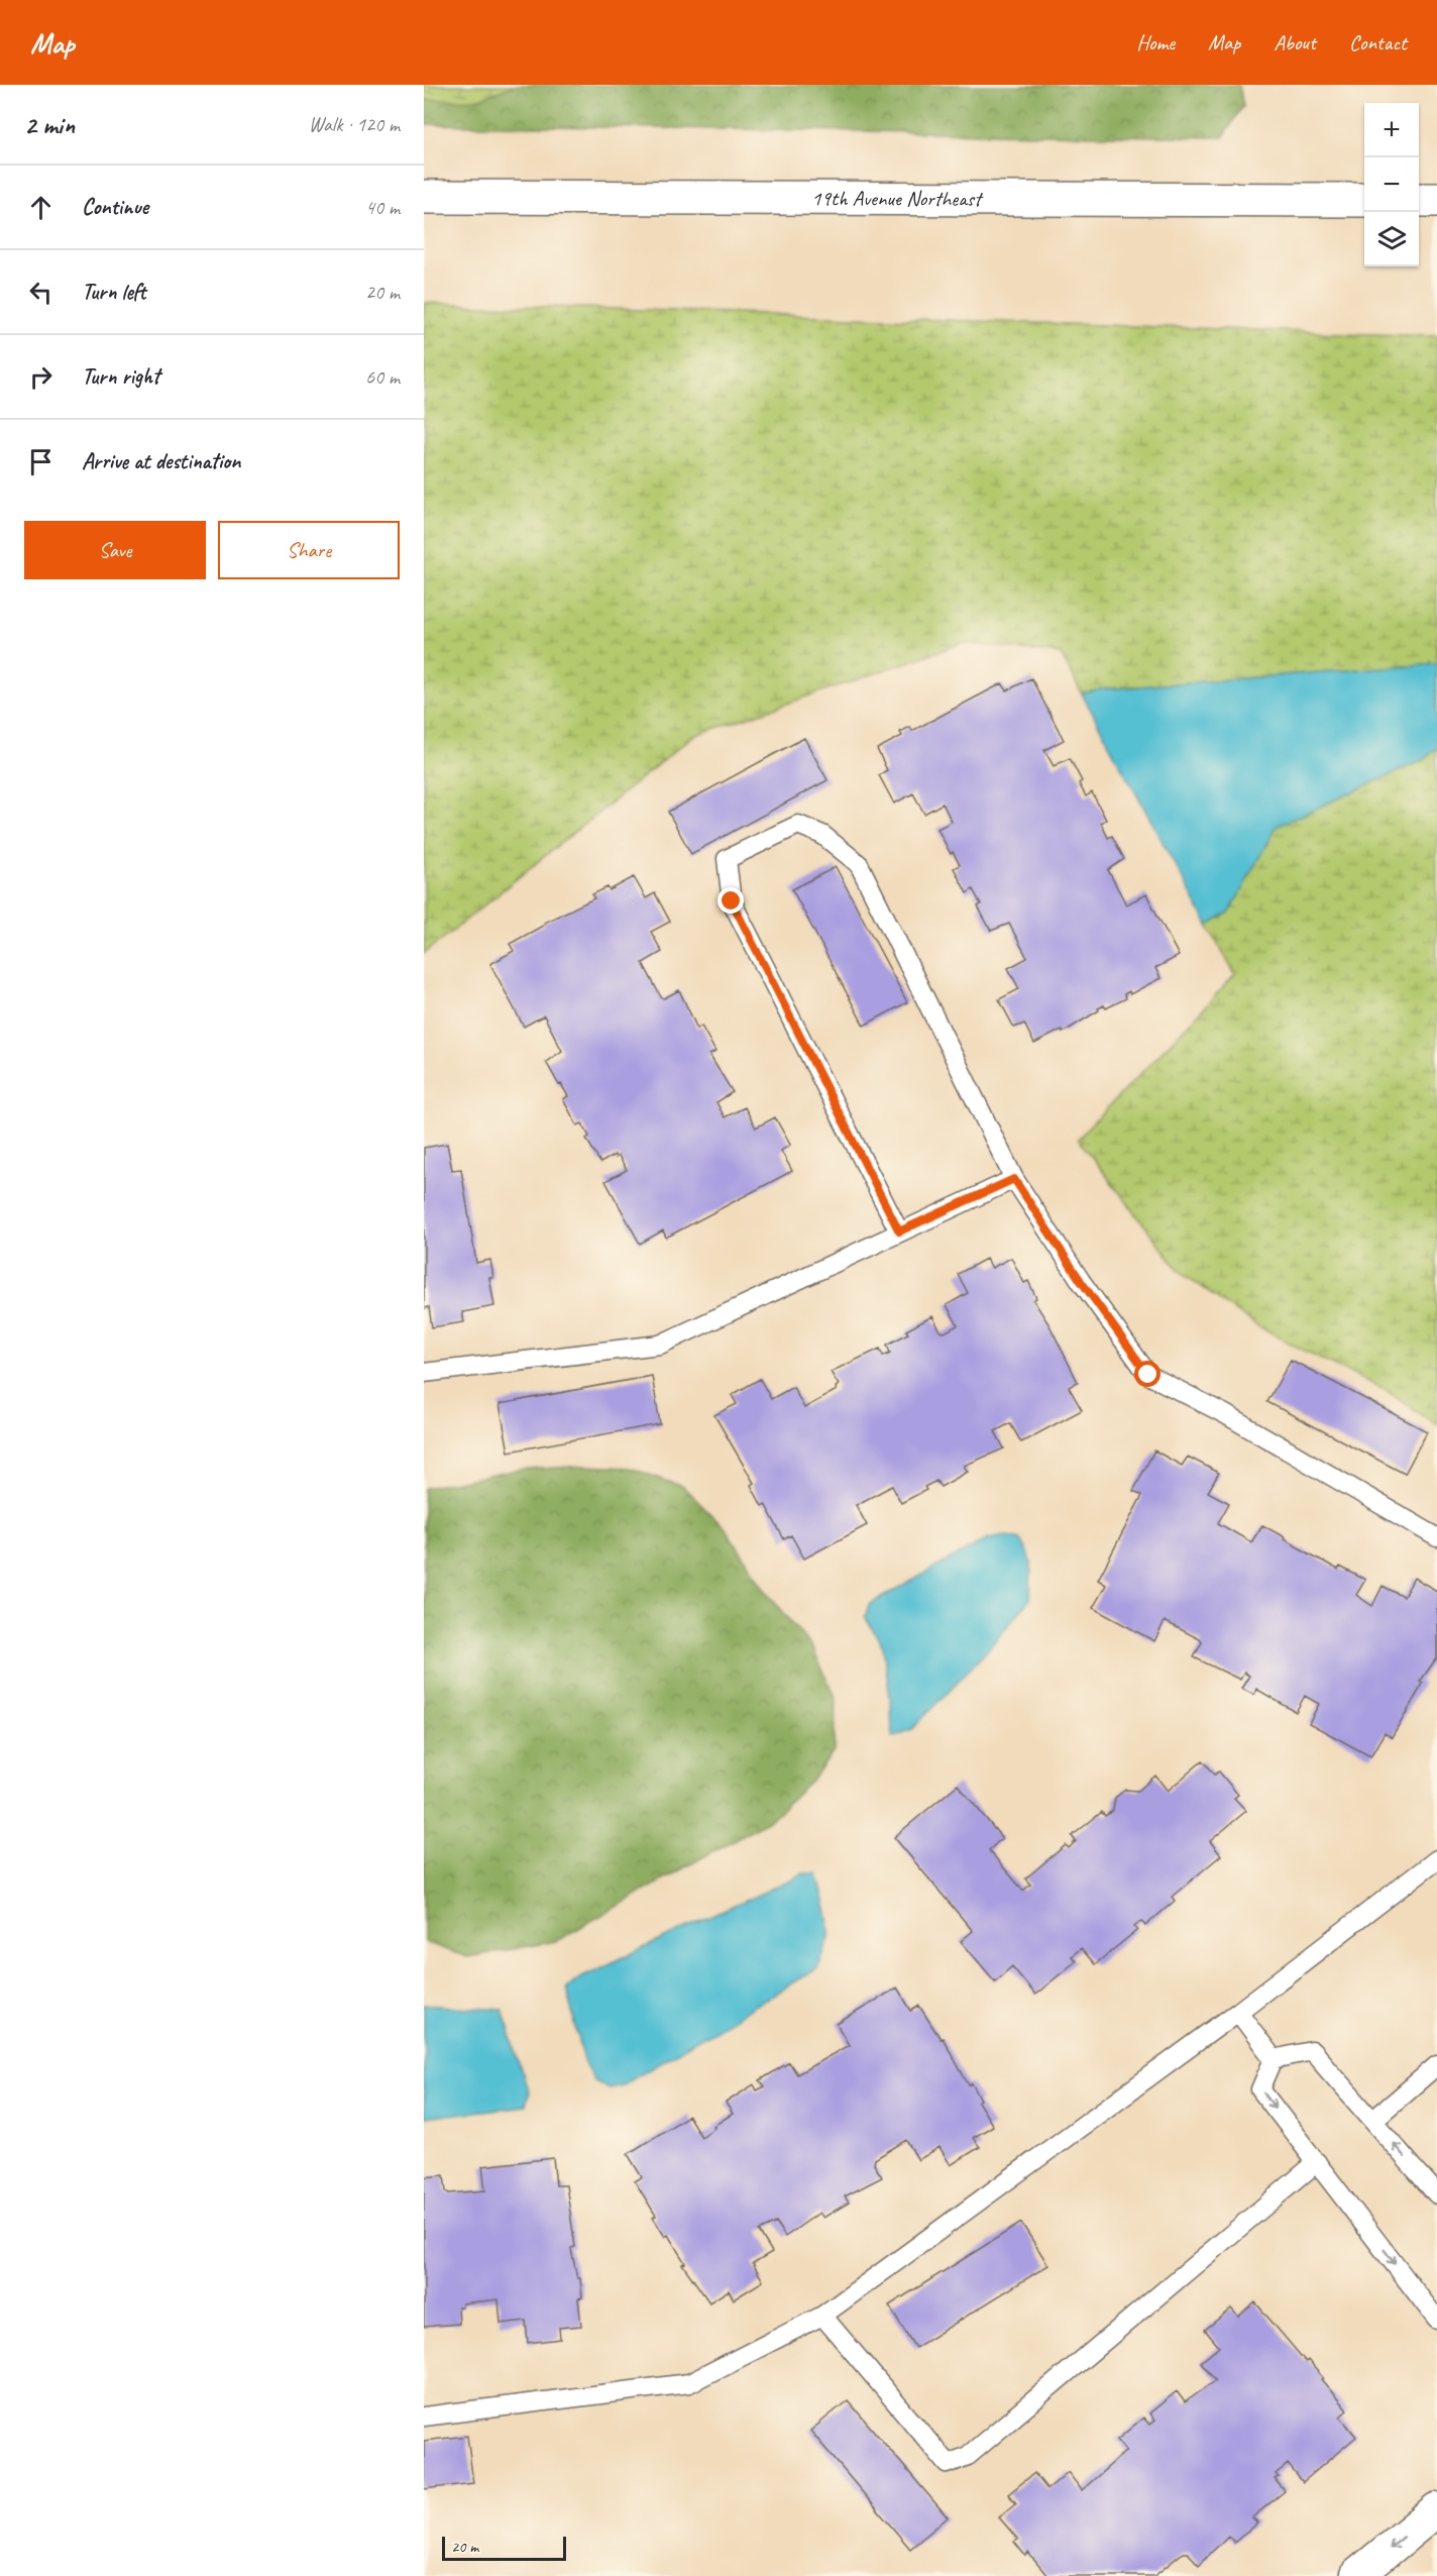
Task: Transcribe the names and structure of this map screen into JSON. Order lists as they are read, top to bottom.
{
  "streets": {
    "street": ["19th Avenue Northeast"]
  },
  "scale_bar": "20 m",
  "page": {
    "header": "Map",
    "nav": [
      "Home",
      "Map",
      "About",
      "Contact"
    ],
    "heading": ["2 min", "Walk · 120 m"],
    "map_buttons": ["+", "−"],
    "list": [
      ["Continue", "40 m"],
      ["Turn left", "20 m"],
      ["Turn right", "60 m"],
      "Arrive at destination"
    ],
    "buttons": ["Save", "Share"],
    "scale": "20 m"
  }
}
